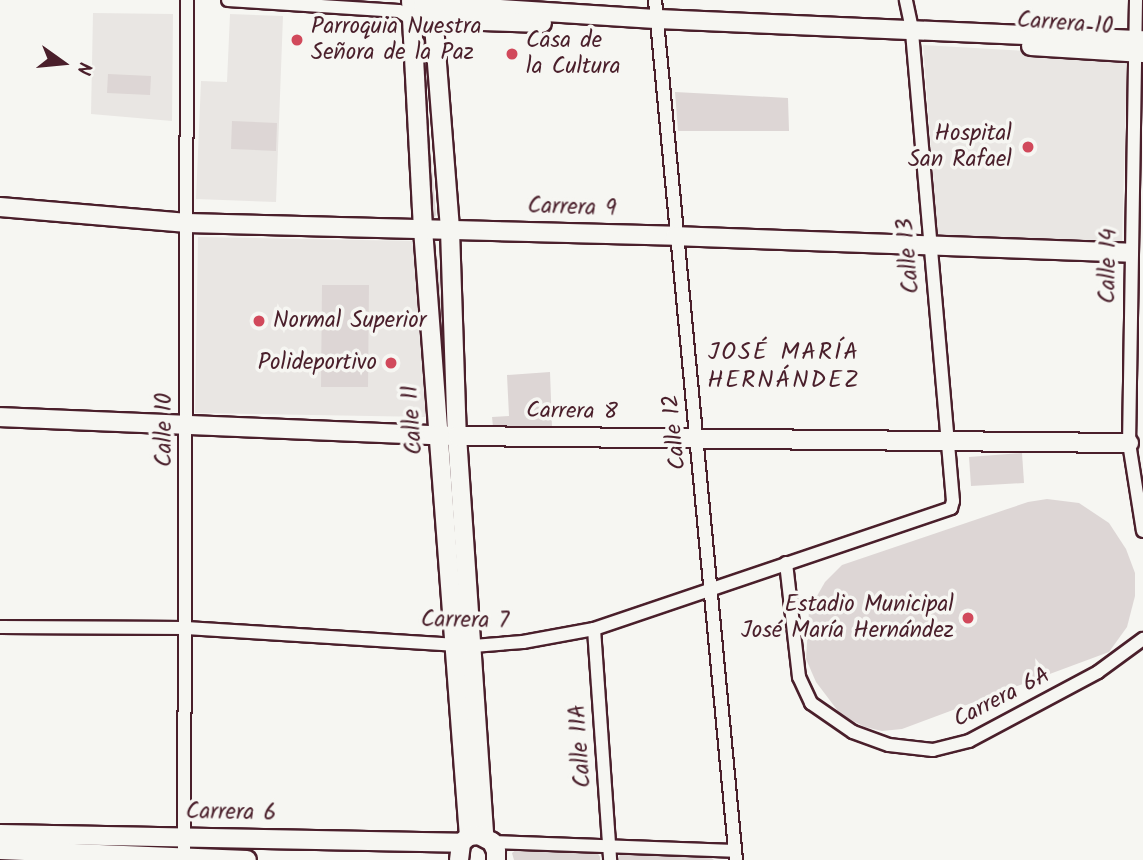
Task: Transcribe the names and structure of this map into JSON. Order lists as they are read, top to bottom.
{
  "streets": {
    "main road": [
      "Carrera 10",
      "Carrera 9",
      "Carrera 8",
      "Calle 11",
      "Carrera 6"
    ],
    "street": [
      "Calle 13",
      "Calle 14",
      "Calle 10",
      "Calle 12",
      "Carrera 7",
      "Carrera 6A",
      "Calle 11A"
    ]
  },
  "crossings": [
    ["Carrera 10", "Calle 13"],
    ["Carrera 10", "Calle 14"],
    ["Carrera 10", "Calle 11"],
    ["Carrera 10", "Calle 12"],
    ["Carrera 9", "Calle 13"],
    ["Carrera 9", "Calle 14"],
    ["Carrera 9", "Calle 11"],
    ["Carrera 9", "Calle 10"],
    ["Carrera 9", "Calle 12"],
    ["Calle 13", "Carrera 8"],
    ["Calle 13", "Carrera 7"],
    ["Calle 14", "Carrera 8"],
    ["Carrera 8", "Calle 11"],
    ["Carrera 8", "Calle 10"],
    ["Carrera 8", "Calle 12"],
    ["Calle 11", "Carrera 7"],
    ["Calle 11", "Carrera 6"],
    ["Calle 10", "Carrera 7"],
    ["Calle 10", "Carrera 6"],
    ["Calle 12", "Carrera 7"],
    ["Calle 12", "Carrera 6"],
    ["Carrera 7", "Carrera 6A"],
    ["Carrera 7", "Calle 11A"],
    ["Calle 11A", "Carrera 6"]
  ],
  "districts": ["JOSÉ MARÍA HERNÁNDEZ"],
  "places": [
    "Parroquia Nuestra Señora de la Paz",
    "Casa de la Cultura",
    "Hospital San Rafael",
    "Normal Superior",
    "Polideportivo",
    "Estadio Municipal José María Hernández"
  ],
  "north": "right"
}
